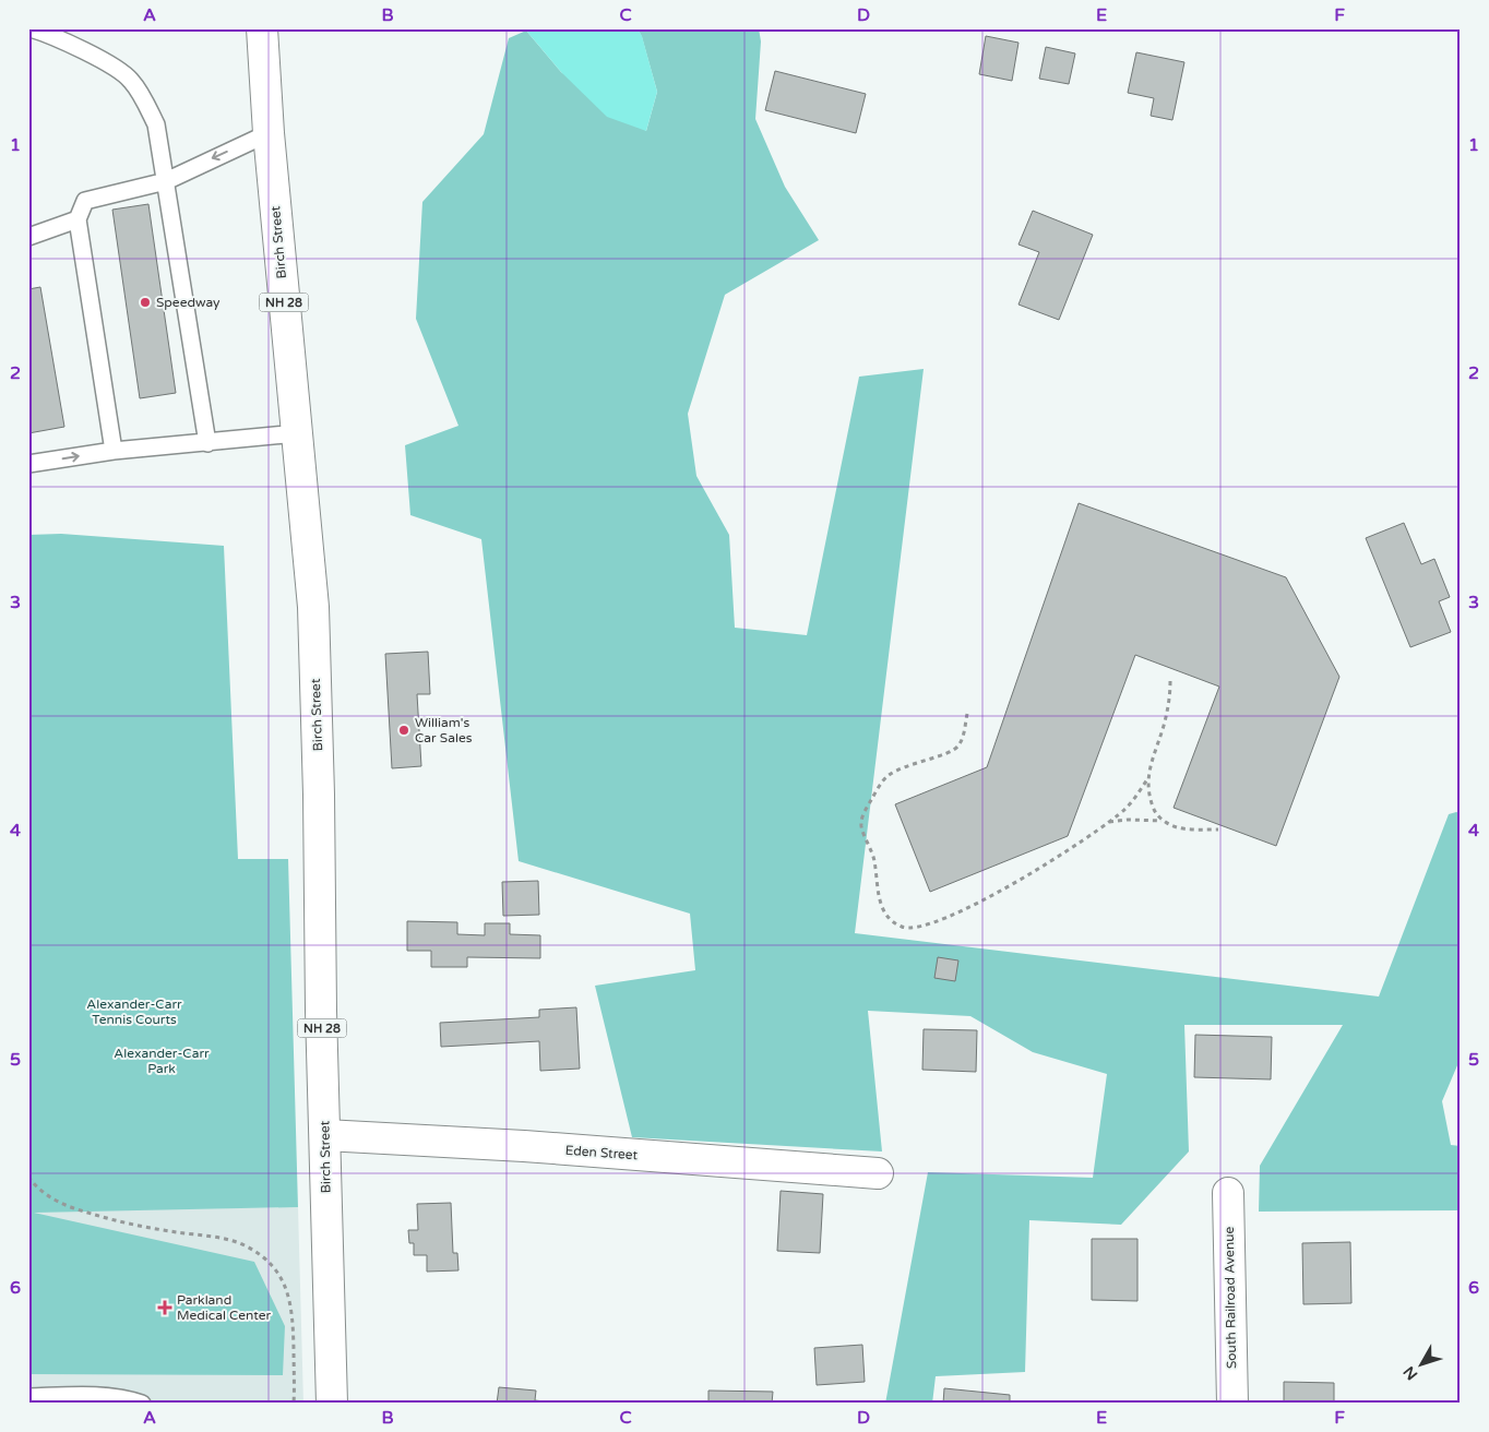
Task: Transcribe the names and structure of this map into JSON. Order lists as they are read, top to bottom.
{
  "streets": {
    "main road": [
      "Birch Street",
      "NH 28",
      "Eden Street",
      "South Railroad Avenue"
    ]
  },
  "crossings": [
    ["Birch Street", "NH 28"],
    ["Birch Street", "Eden Street"]
  ],
  "parks": ["Alexander-Carr Tennis Courts", "Alexander-Carr Park"],
  "places": {
    "other": ["Speedway", "William's Car Sales"],
    "health": ["Parkland Medical Center"]
  },
  "north": "bottom left",
  "grid": {
    "columns": [
      "A",
      "B",
      "C",
      "D",
      "E",
      "F"
    ],
    "rows": [
      "1",
      "2",
      "3",
      "4",
      "5",
      "6"
    ]
  }
}
